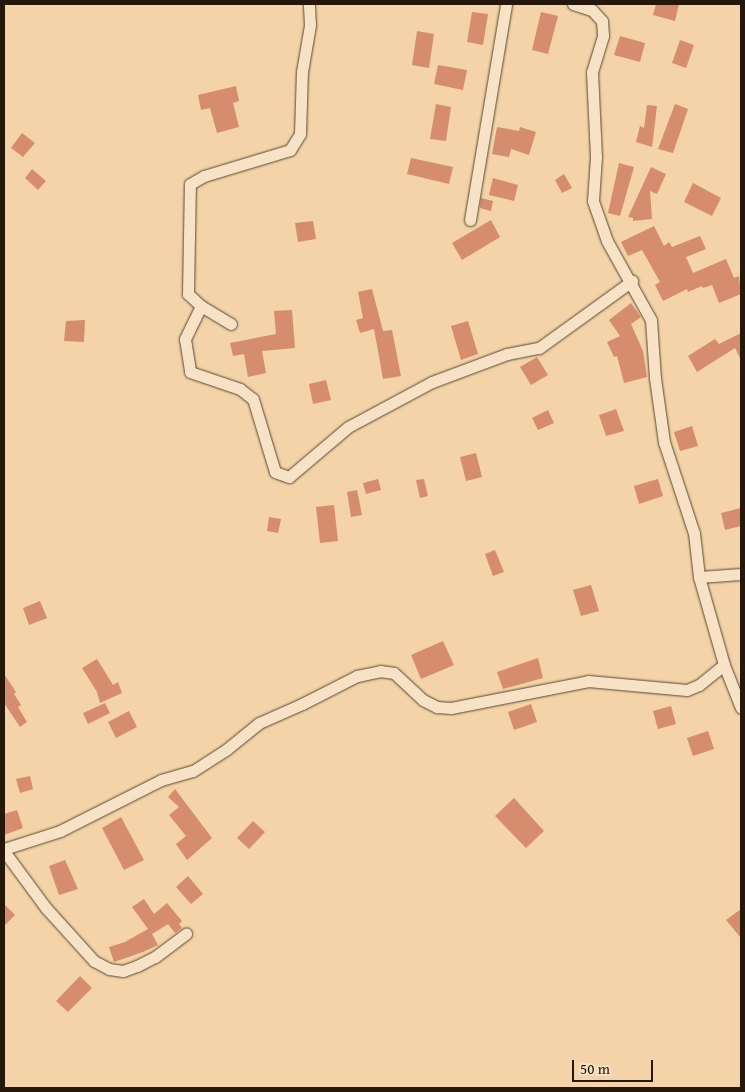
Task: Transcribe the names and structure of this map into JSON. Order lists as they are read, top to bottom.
{
  "scale_bar": "50 m"
}
